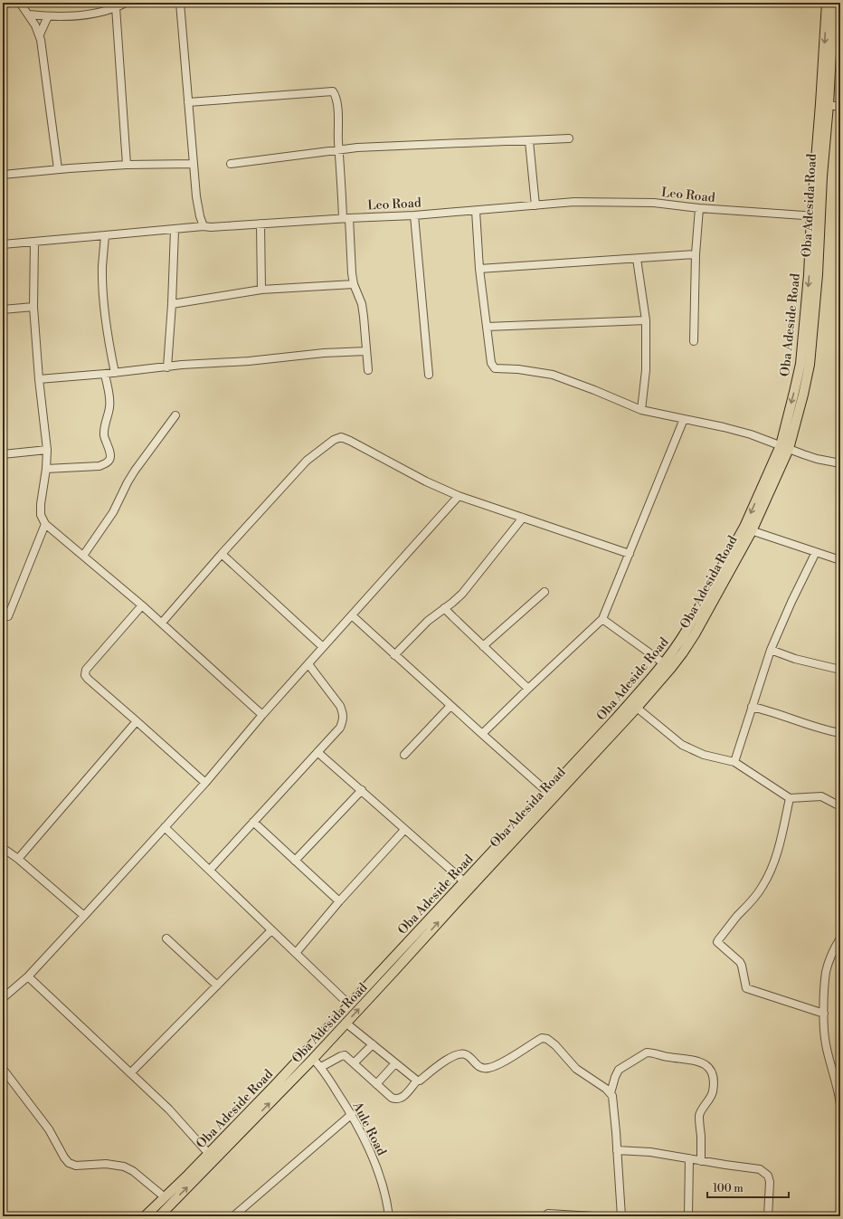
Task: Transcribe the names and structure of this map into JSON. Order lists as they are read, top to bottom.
{
  "streets": {
    "main road": ["Oba Adesida Road", "Oba Adeside Road"],
    "street": ["Leo Road", "Aule Road"]
  },
  "crossings": [
    ["Leo Road", "Oba Adesida Road"],
    ["Oba Adesida Road", "Oba Adeside Road"],
    ["Oba Adesida Road", "Aule Road"]
  ],
  "scale_bar": "100 m"
}
